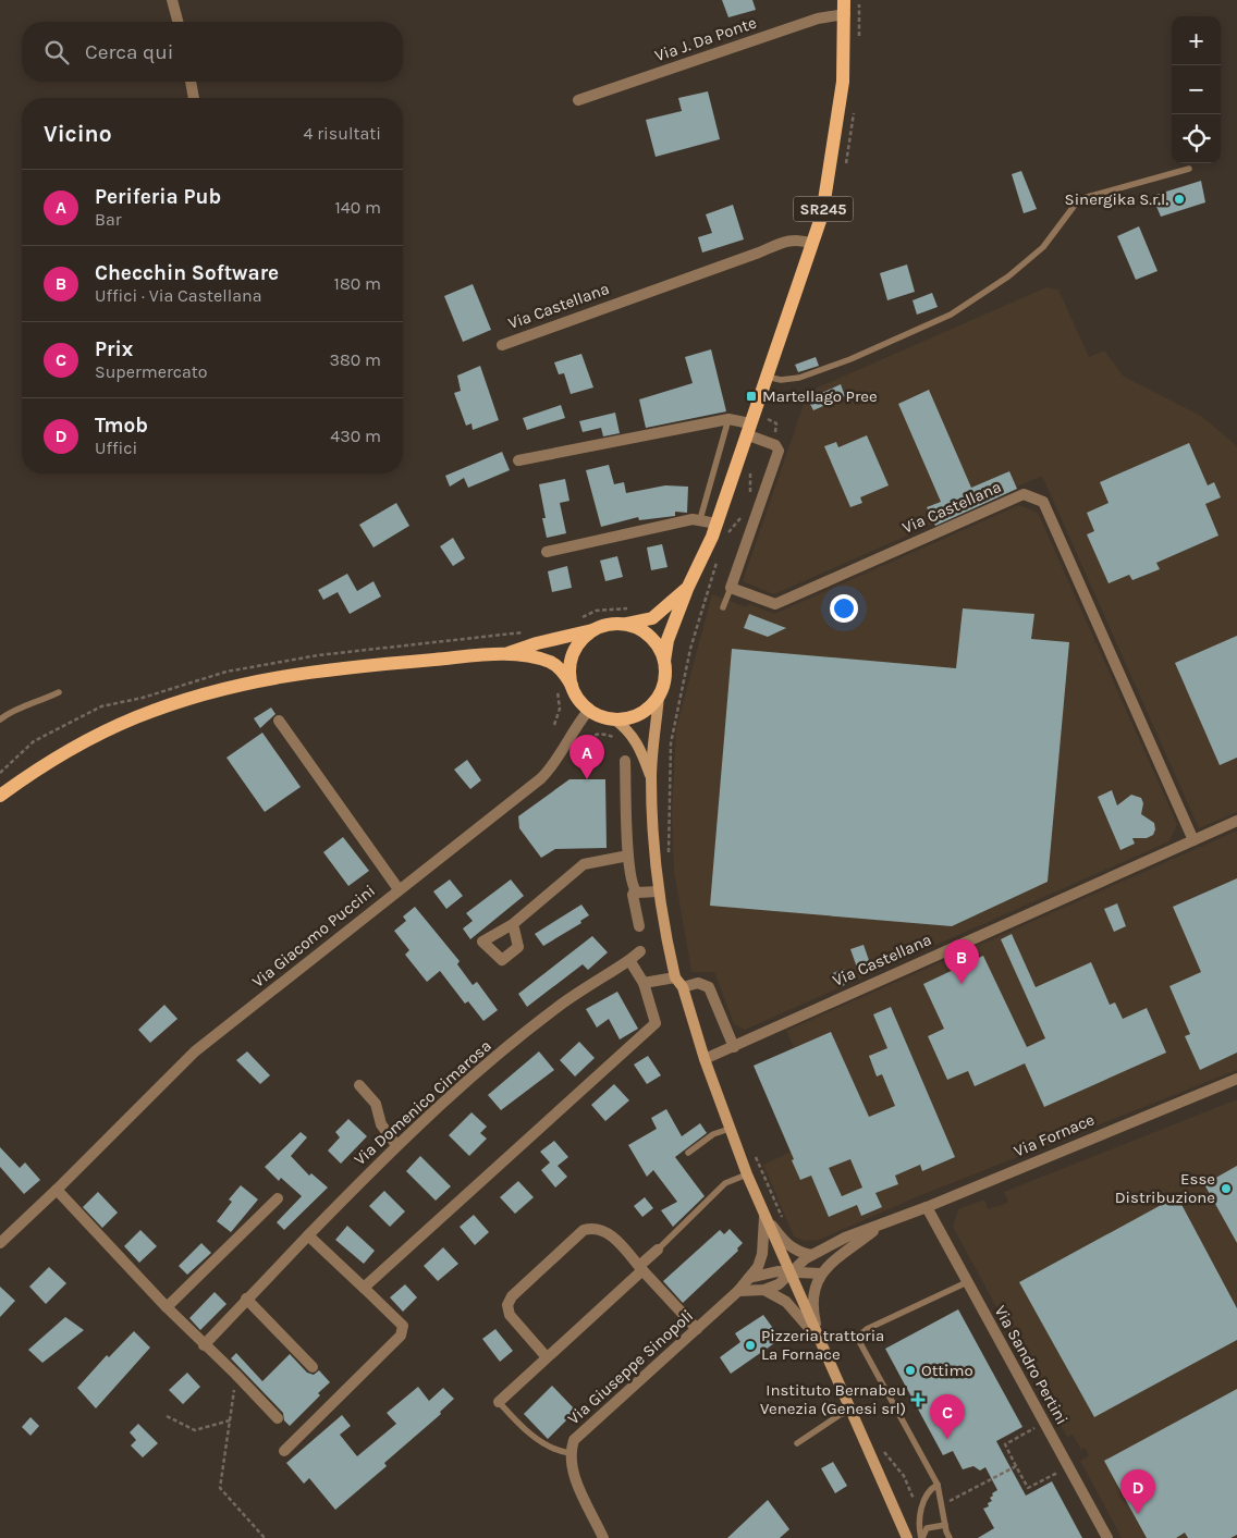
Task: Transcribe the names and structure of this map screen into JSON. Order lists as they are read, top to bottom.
{
  "streets": {
    "main road": ["SR245"],
    "street": [
      "Via J. Da Ponte",
      "Via Castellana",
      "Via Giacomo Puccini",
      "Via Domenico Cimarosa",
      "Via Fornace",
      "Via Sandro Pertini",
      "Via Giuseppe Sinopoli"
    ]
  },
  "crossings": [
    ["Via J. Da Ponte", "SR245"],
    ["SR245", "Via Castellana"],
    ["SR245", "Via Giacomo Puccini"],
    ["Via Fornace", "Via Sandro Pertini"]
  ],
  "places": {
    "other": [
      "Sinergika S.r.l.",
      "Esse Distribuzione",
      "Pizzeria trattoria La Fornace",
      "Ottimo"
    ],
    "transit": ["Martellago Pree"],
    "health": ["Instituto Bernabeu Venezia (Genesi srl)"]
  },
  "page": {
    "map_buttons": ["+", "−"],
    "search": "Cerca qui",
    "heading": ["Vicino", "4 risultati"],
    "list": [
      {
        "mark": "A",
        "name": "Periferia Pub",
        "note": "Bar",
        "value": "140 m"
      },
      {
        "mark": "B",
        "name": "Checchin Software",
        "note": "Uffici · Via Castellana",
        "value": "180 m"
      },
      {
        "mark": "C",
        "name": "Prix",
        "note": "Supermercato",
        "value": "380 m"
      },
      {
        "mark": "D",
        "name": "Tmob",
        "note": "Uffici",
        "value": "430 m"
      }
    ],
    "pins": [
      "A",
      "B",
      "C",
      "D"
    ]
  }
}
